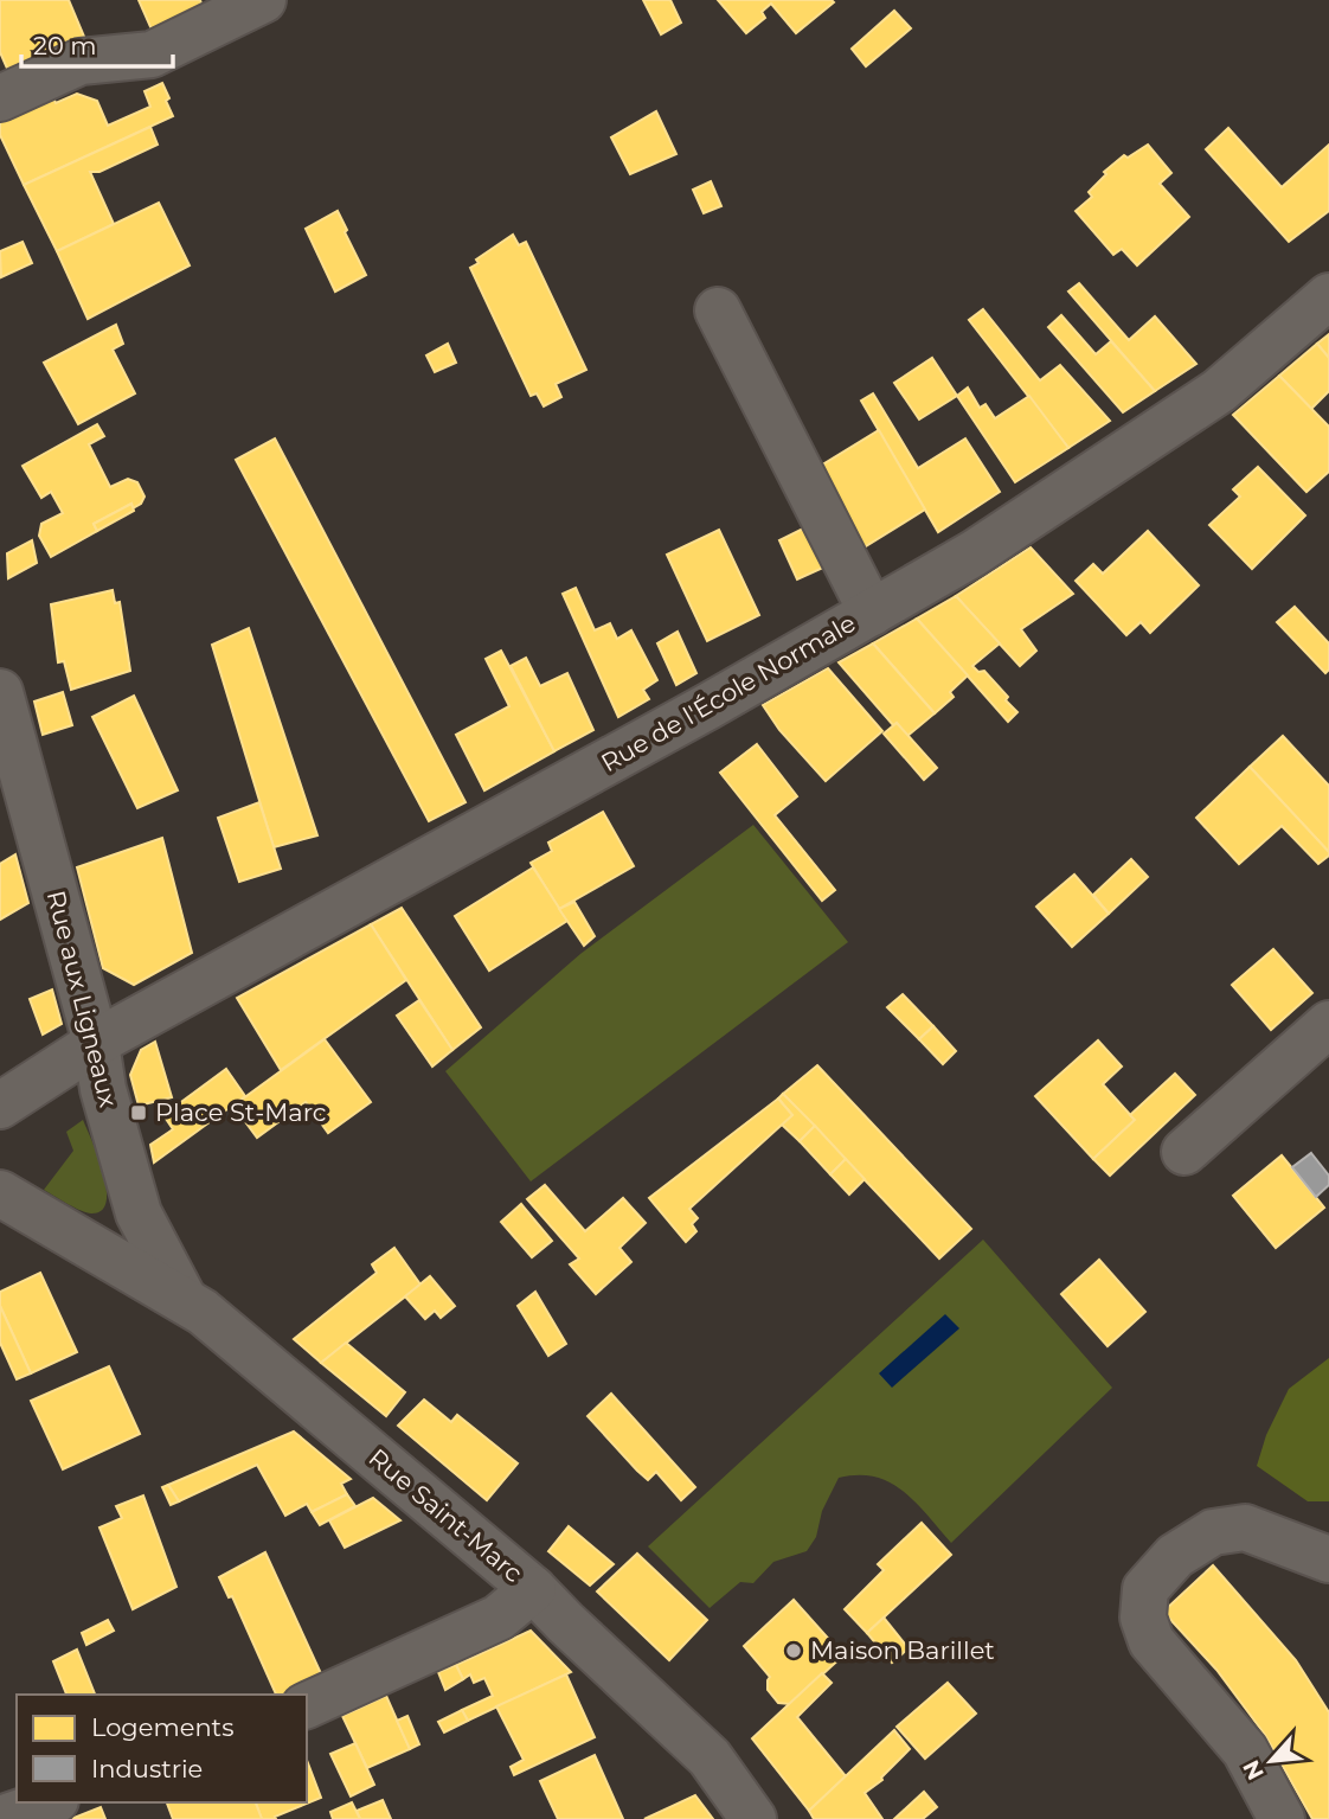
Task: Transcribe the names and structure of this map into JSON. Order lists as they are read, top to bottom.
{
  "streets": {
    "street": ["Rue de l'École Normale", "Rue aux Ligneaux", "Rue Saint-Marc"]
  },
  "crossings": [
    ["Rue de l'École Normale", "Rue aux Ligneaux"],
    ["Rue aux Ligneaux", "Rue Saint-Marc"]
  ],
  "places": {
    "transit": ["Place St-Marc"],
    "other": ["Maison Barillet"]
  },
  "legend": ["Logements", "Industrie"],
  "scale_bar": "20 m",
  "north": "bottom left"
}
